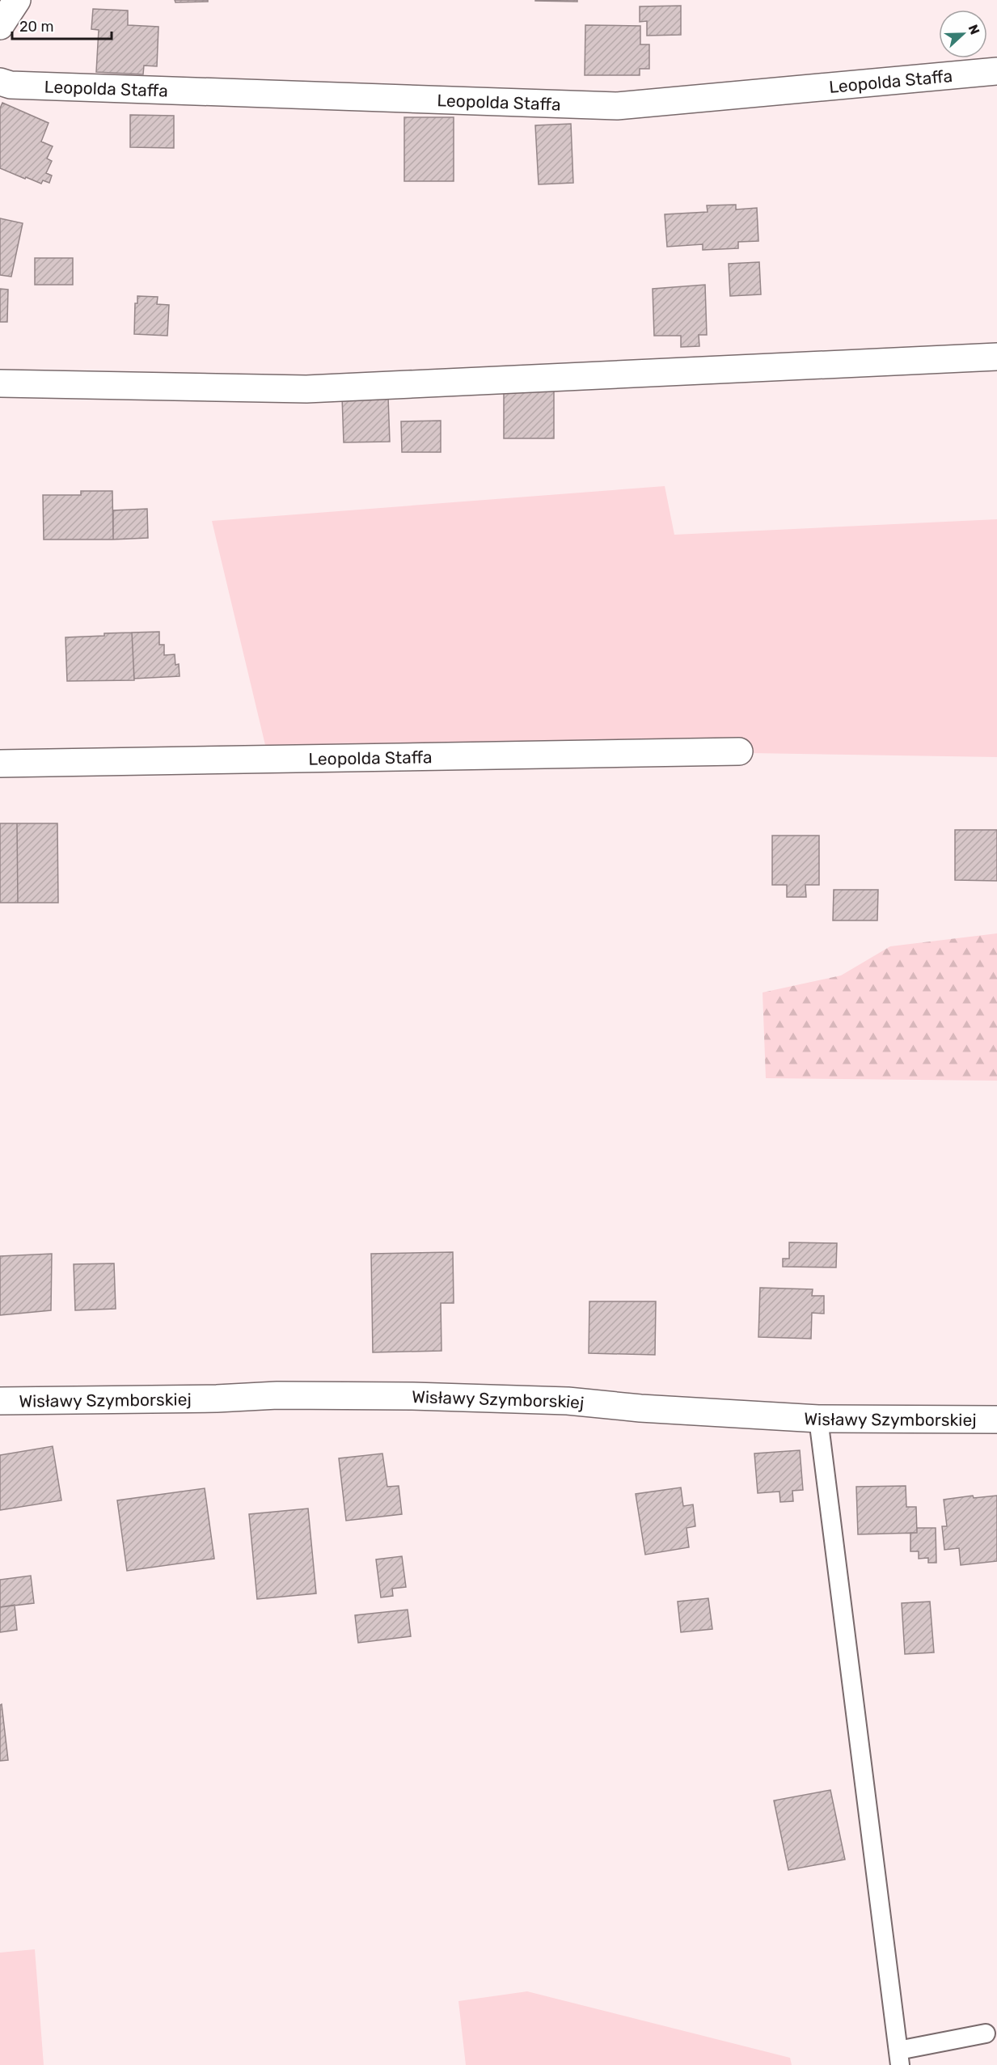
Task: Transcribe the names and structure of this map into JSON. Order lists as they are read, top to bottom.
{
  "streets": {
    "street": ["Leopolda Staffa", "Wisławy Szymborskiej"]
  },
  "scale_bar": "20 m",
  "north": "right"
}
